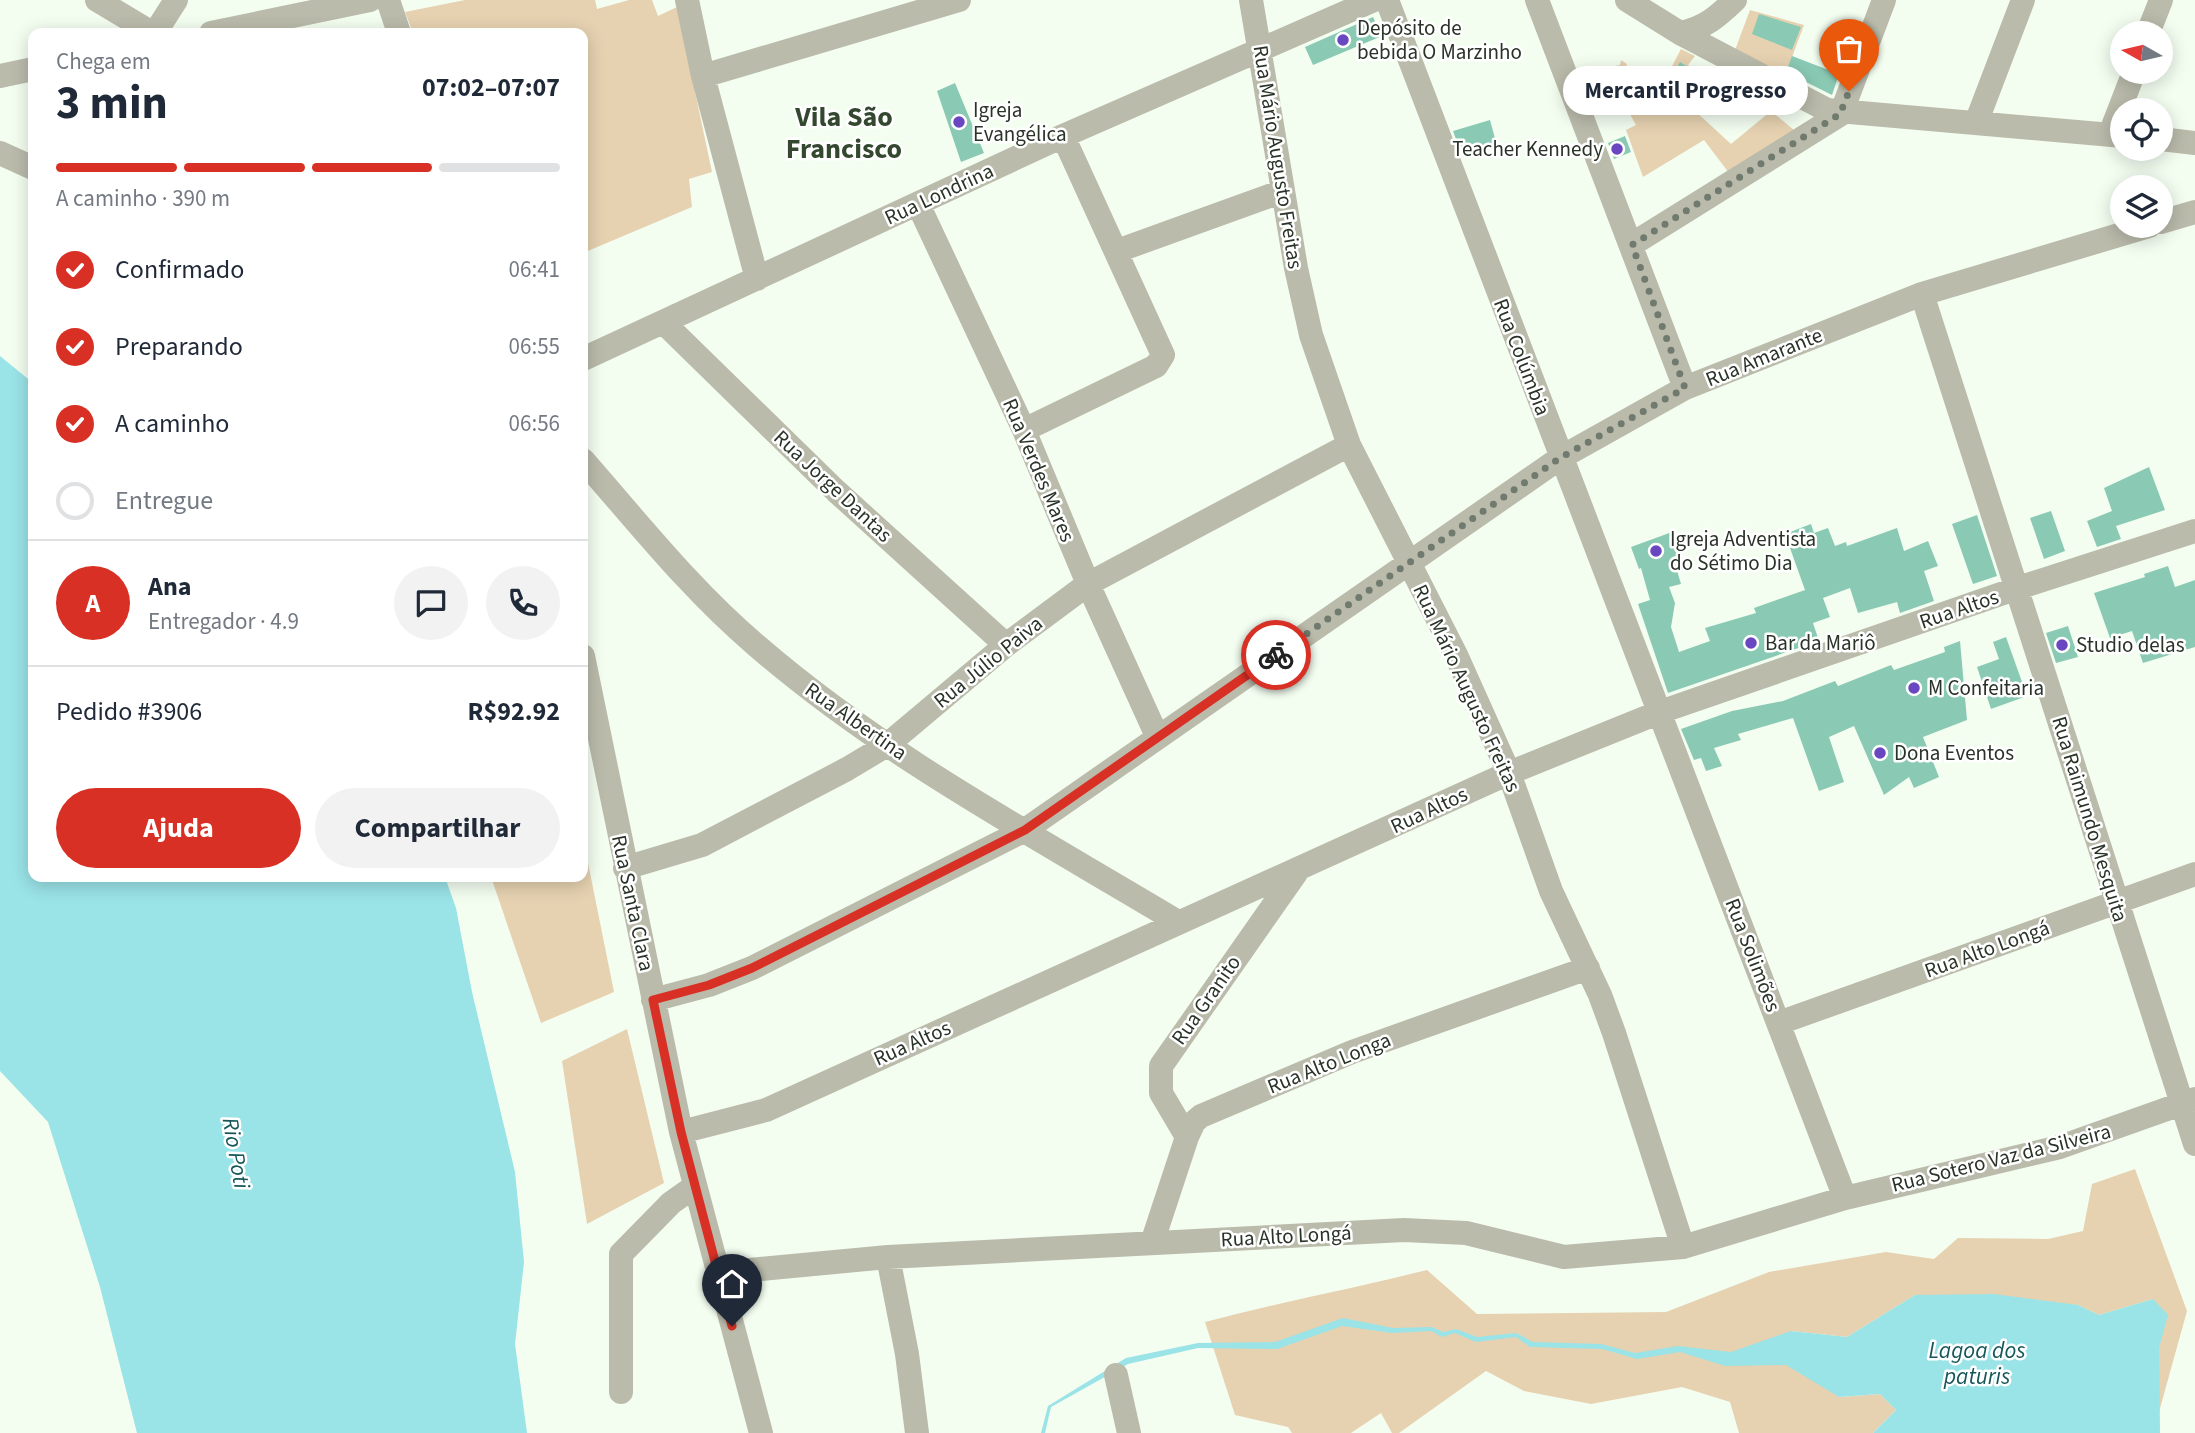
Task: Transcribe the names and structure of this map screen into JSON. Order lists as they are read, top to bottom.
{
  "streets": {
    "street": [
      "Rua Mário Augusto Freitas",
      "Rua Londrina",
      "Rua Colúmbia",
      "Rua Amarante",
      "Rua Verdes Mares",
      "Rua Jorge Dantas",
      "Rua Altos",
      "Rua Júlio Paiva",
      "Rua Albertina",
      "Rua Raimundo Mesquita",
      "Rua Santa Clara",
      "Rua Alto Longá",
      "Rua Solimões",
      "Rua Granito",
      "Rua Alto Longa",
      "Rua Sotero Vaz da Silveira"
    ]
  },
  "crossings": [
    ["Rua Mário Augusto Freitas", "Rua Londrina"],
    ["Rua Mário Augusto Freitas", "Rua Amarante"],
    ["Rua Mário Augusto Freitas", "Rua Altos"],
    ["Rua Mário Augusto Freitas", "Rua Júlio Paiva"],
    ["Rua Mário Augusto Freitas", "Rua Alto Longá"],
    ["Rua Mário Augusto Freitas", "Rua Alto Longa"],
    ["Rua Londrina", "Rua Verdes Mares"],
    ["Rua Londrina", "Rua Jorge Dantas"],
    ["Rua Colúmbia", "Rua Amarante"],
    ["Rua Colúmbia", "Rua Altos"],
    ["Rua Colúmbia", "Rua Solimões"],
    ["Rua Amarante", "Rua Verdes Mares"],
    ["Rua Amarante", "Rua Albertina"],
    ["Rua Amarante", "Rua Raimundo Mesquita"],
    ["Rua Amarante", "Rua Santa Clara"],
    ["Rua Verdes Mares", "Rua Júlio Paiva"],
    ["Rua Jorge Dantas", "Rua Júlio Paiva"],
    ["Rua Altos", "Rua Albertina"],
    ["Rua Altos", "Rua Raimundo Mesquita"],
    ["Rua Altos", "Rua Santa Clara"],
    ["Rua Altos", "Rua Solimões"],
    ["Rua Altos", "Rua Granito"],
    ["Rua Júlio Paiva", "Rua Albertina"],
    ["Rua Júlio Paiva", "Rua Santa Clara"],
    ["Rua Raimundo Mesquita", "Rua Alto Longá"],
    ["Rua Raimundo Mesquita", "Rua Sotero Vaz da Silveira"],
    ["Rua Santa Clara", "Rua Alto Longá"],
    ["Rua Alto Longá", "Rua Solimões"],
    ["Rua Alto Longá", "Rua Alto Longa"],
    ["Rua Alto Longá", "Rua Sotero Vaz da Silveira"],
    ["Rua Solimões", "Rua Sotero Vaz da Silveira"],
    ["Rua Granito", "Rua Alto Longa"]
  ],
  "districts": ["Vila São Francisco"],
  "water": ["Rio Poti", "Lagoa dos paturis"],
  "places": [
    "Depósito de bebida O Marzinho",
    "Mercantil Progresso",
    "Igreja Evangélica",
    "Teacher Kennedy",
    "Igreja Adventista do Sétimo Dia",
    "Bar da Mariô",
    "Studio delas",
    "M Confeitaria",
    "Dona Eventos"
  ],
  "north": "left",
  "page": {
    "heading": ["3 min", "Chega em", "07:02–07:07"],
    "panel": [
      "Ana",
      "Entregador · 4.9",
      "Pedido #3906",
      "R$92.92"
    ],
    "bubble": "Mercantil Progresso",
    "bar": "A caminho · 390 m",
    "list": [
      ["Confirmado", "06:41"],
      ["Preparando", "06:55"],
      ["A caminho", "06:56"],
      "Entregue"
    ],
    "round": "A",
    "buttons": ["Ajuda", "Compartilhar"]
  }
}
